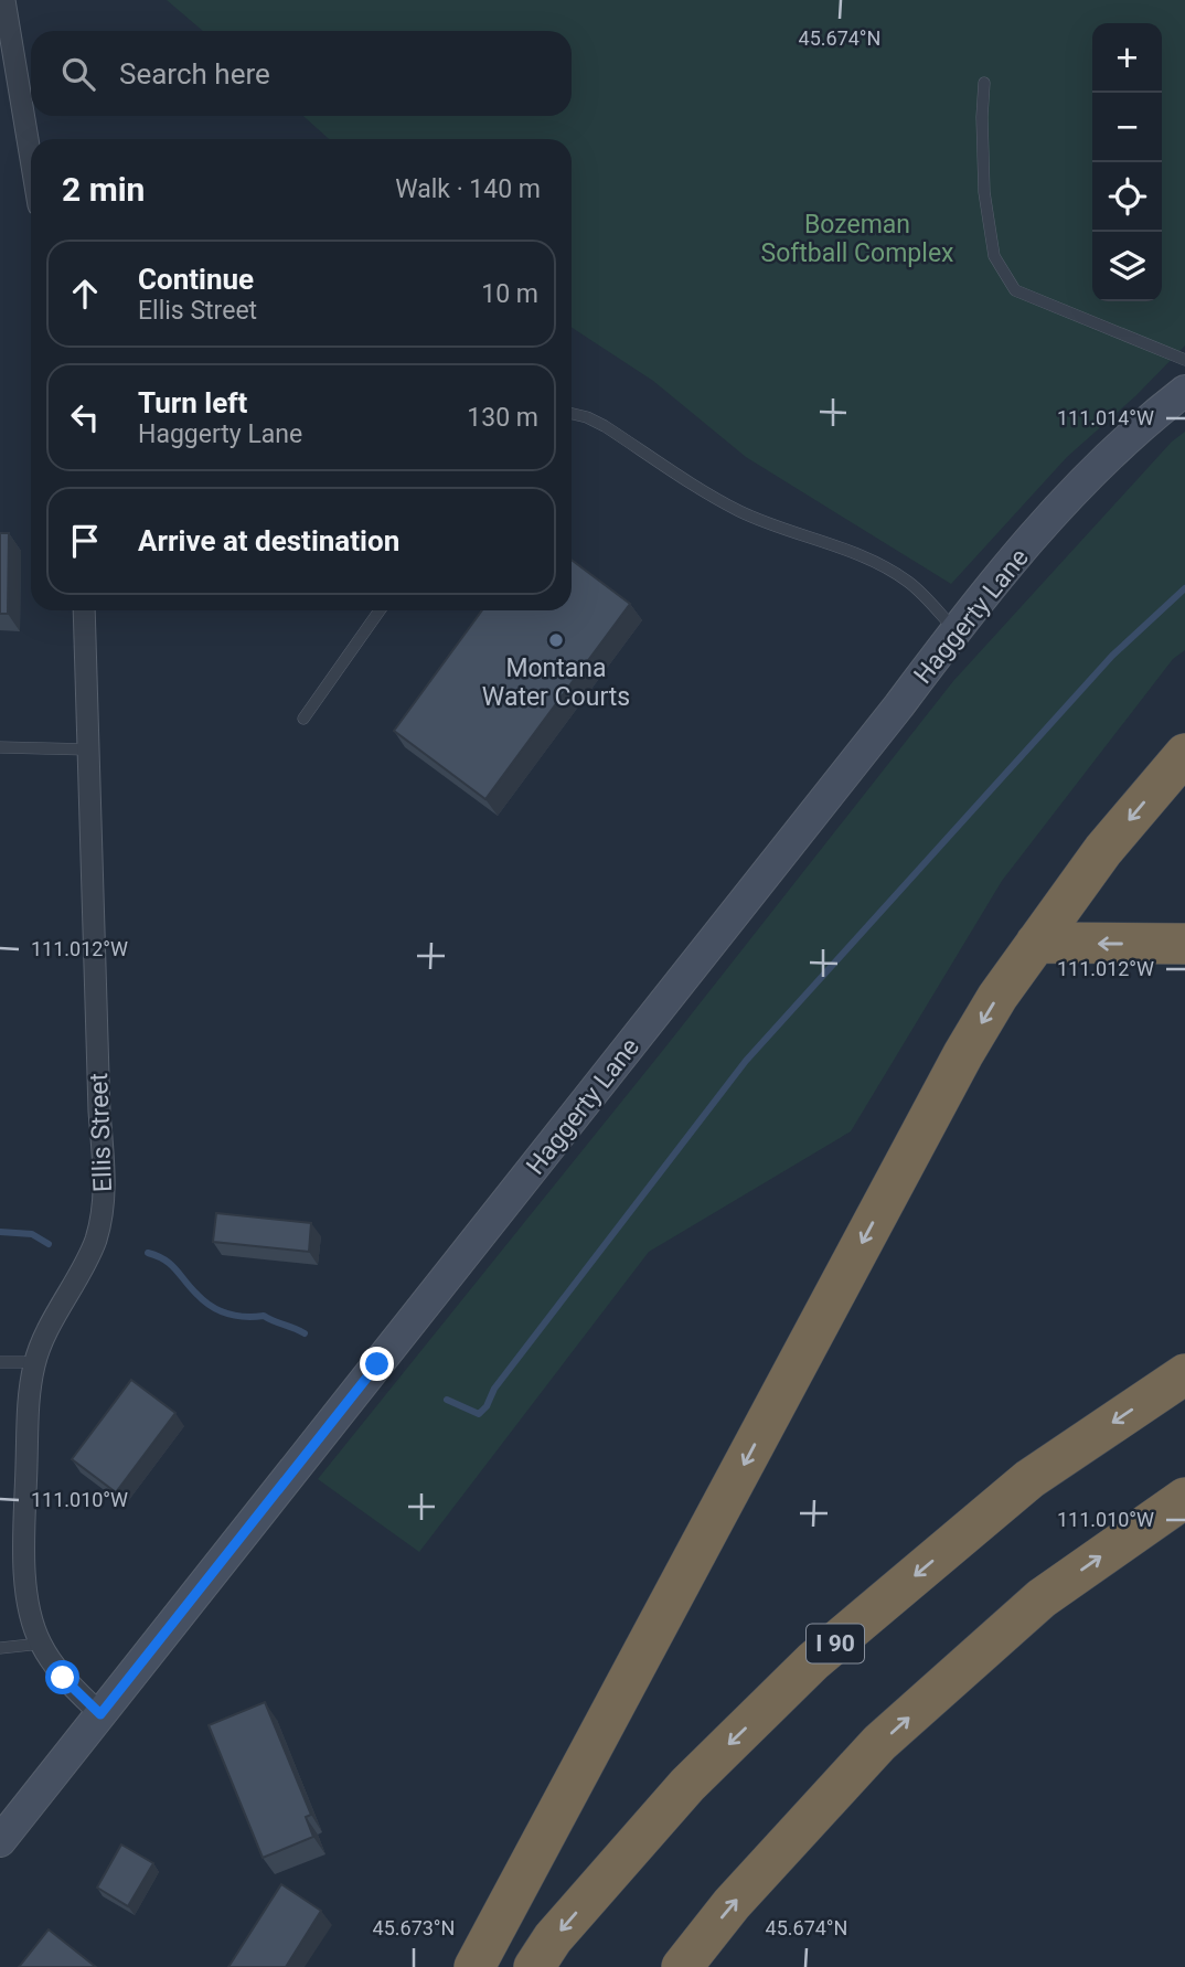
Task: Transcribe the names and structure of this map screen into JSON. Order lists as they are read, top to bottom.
{
  "streets": {
    "highway": ["I 90"],
    "street": ["Haggerty Lane", "Ellis Street"]
  },
  "crossings": [
    ["Haggerty Lane", "Ellis Street"]
  ],
  "parks": ["Bozeman Softball Complex"],
  "places": ["Montana Water Courts"],
  "page": {
    "map_buttons": ["+", "−"],
    "search": "Search here",
    "heading": ["2 min", "Walk · 140 m"],
    "list": [
      ["Continue", "Ellis Street", "10 m"],
      ["Turn left", "Haggerty Lane", "130 m"],
      "Arrive at destination"
    ]
  },
  "coordinates": [
    "45.674°N",
    "111.014°W",
    "111.012°W",
    "111.010°W",
    "45.673°N"
  ]
}
